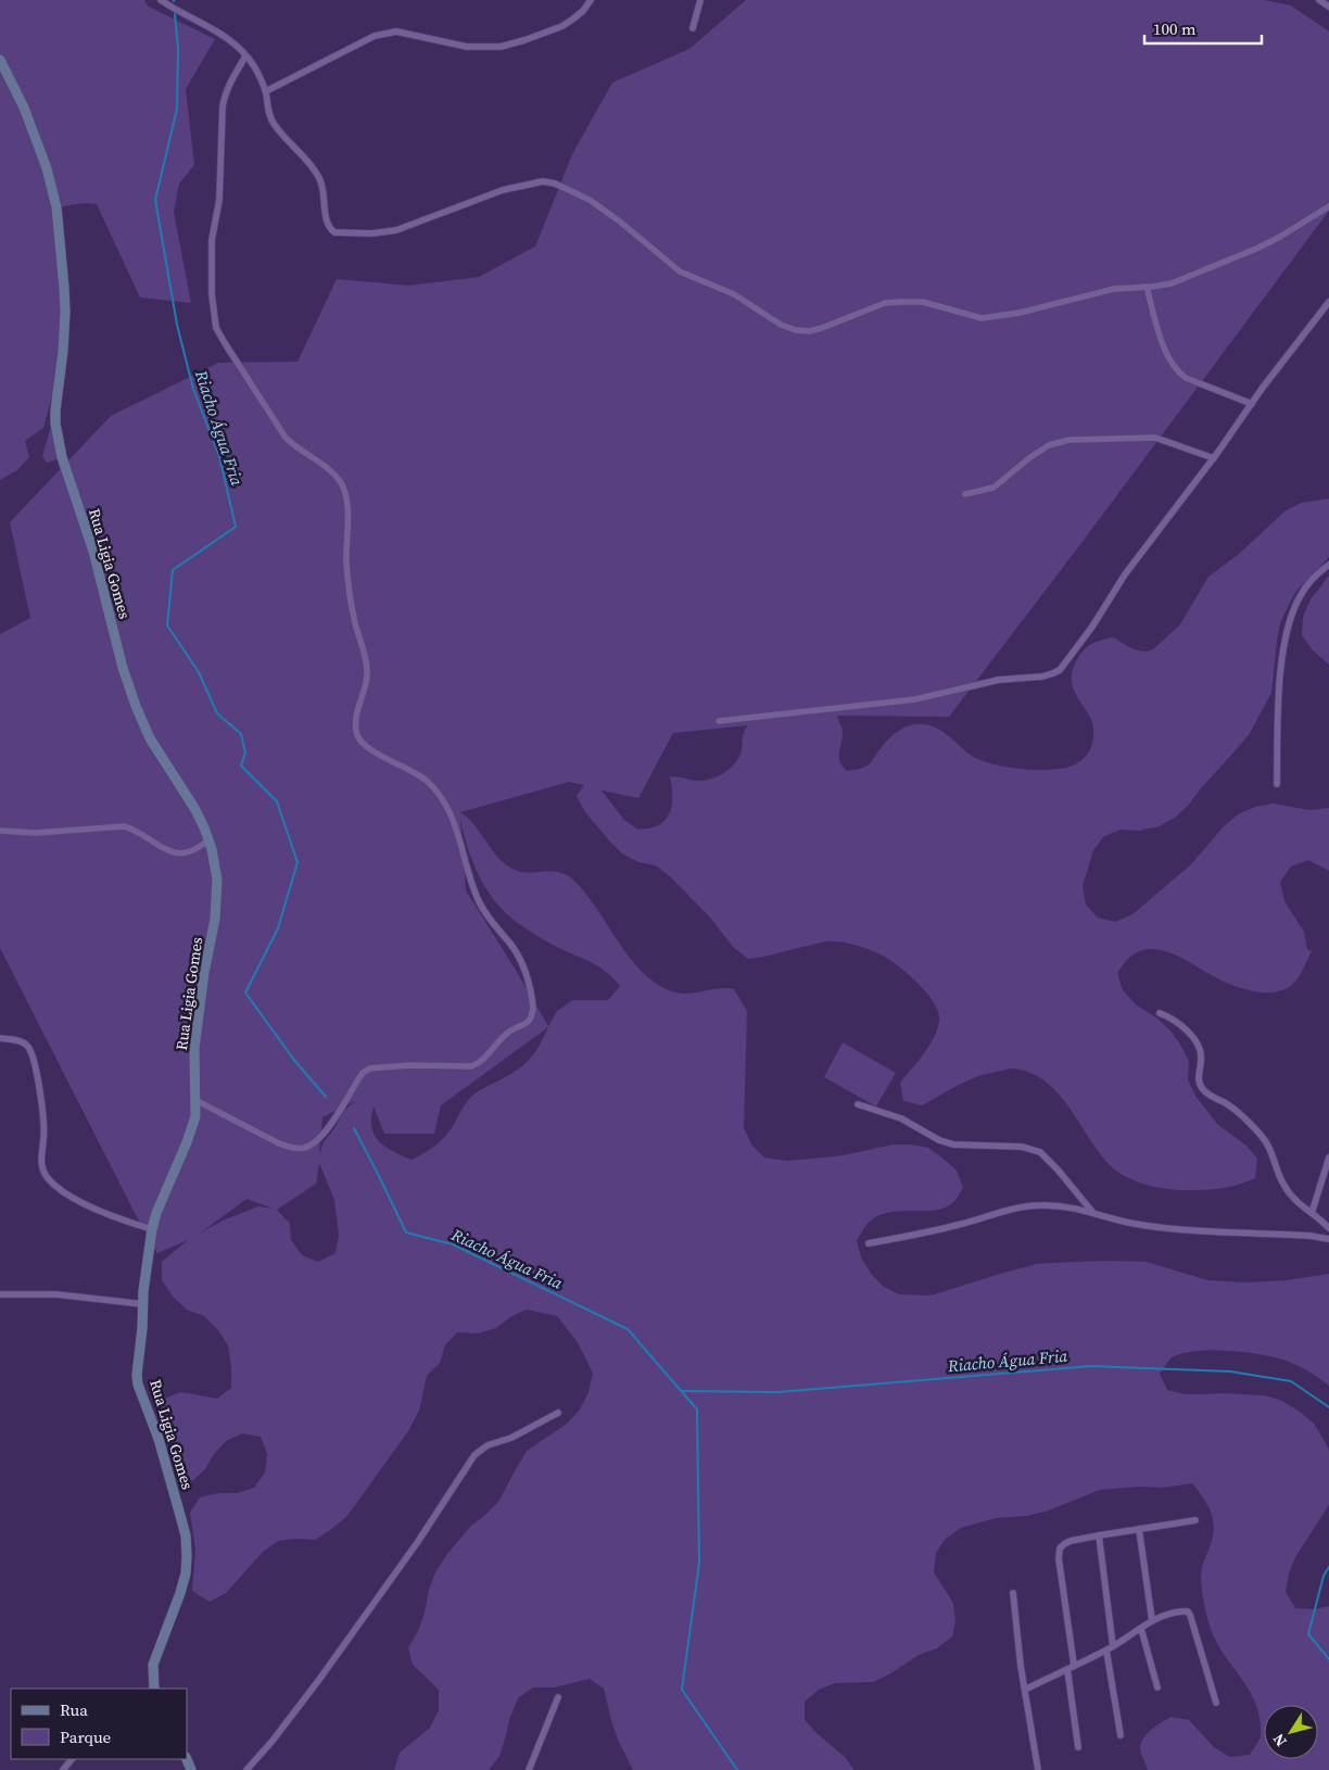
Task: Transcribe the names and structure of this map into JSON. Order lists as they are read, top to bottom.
{
  "streets": {
    "street": ["Rua Ligia Gomes"]
  },
  "water": ["Riacho Água Fria"],
  "legend": ["Rua", "Parque"],
  "scale_bar": "100 m",
  "north": "bottom left"
}
